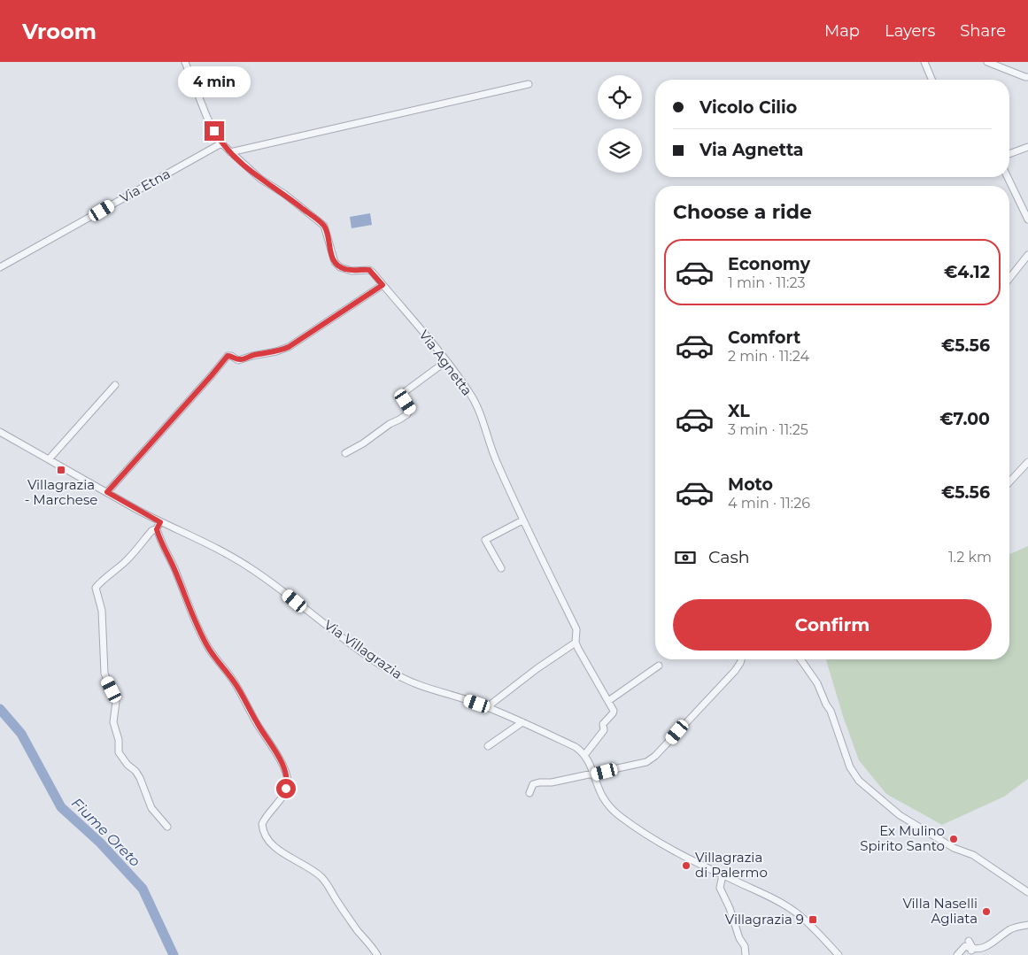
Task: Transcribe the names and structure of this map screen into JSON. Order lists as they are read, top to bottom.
{
  "streets": {
    "street": ["Via Etna", "Via Agnetta", "Via Villagrazia"]
  },
  "crossings": [
    ["Via Etna", "Via Agnetta"]
  ],
  "water": ["Fiume Oreto"],
  "places": {
    "transit": ["Villagrazia - Marchese", "Villagrazia 9"],
    "other": ["Ex Mulino Spirito Santo", "Villagrazia di Palermo", "Villa Naselli Agliata"]
  },
  "page": {
    "header": "Vroom",
    "nav": ["Map", "Layers", "Share"],
    "bubble": "4 min",
    "banner": ["Vicolo Cilio", "Via Agnetta"],
    "heading": "Choose a ride",
    "list": [
      {
        "name": "Economy",
        "note": "1 min · 11:23",
        "value": "€4.12"
      },
      {
        "name": "Comfort",
        "note": "2 min · 11:24",
        "value": "€5.56"
      },
      {
        "name": "XL",
        "note": "3 min · 11:25",
        "value": "€7.00"
      },
      {
        "name": "Moto",
        "note": "4 min · 11:26",
        "value": "€5.56"
      }
    ],
    "pay": ["Cash", "1.2 km"],
    "buttons": "Confirm"
  }
}
